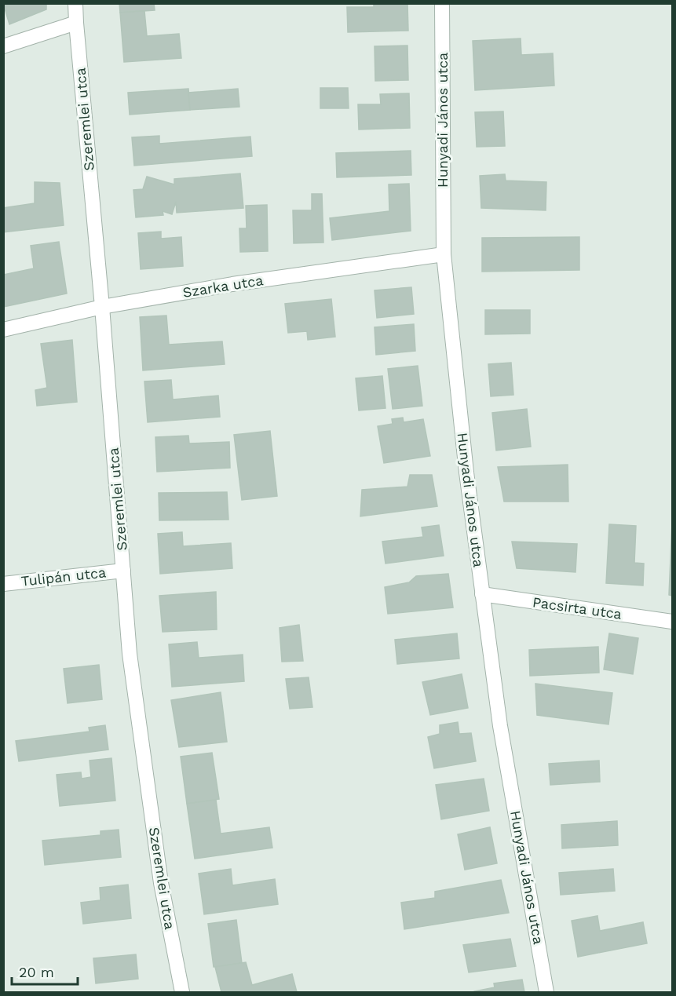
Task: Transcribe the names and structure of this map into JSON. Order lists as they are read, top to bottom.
{
  "streets": {
    "street": [
      "Szeremlei utca",
      "Hunyadi János utca",
      "Szarka utca",
      "Tulipán utca",
      "Pacsirta utca"
    ]
  },
  "crossings": [
    ["Szeremlei utca", "Szarka utca"],
    ["Szeremlei utca", "Tulipán utca"],
    ["Hunyadi János utca", "Szarka utca"],
    ["Hunyadi János utca", "Pacsirta utca"]
  ],
  "scale_bar": "20 m"
}
